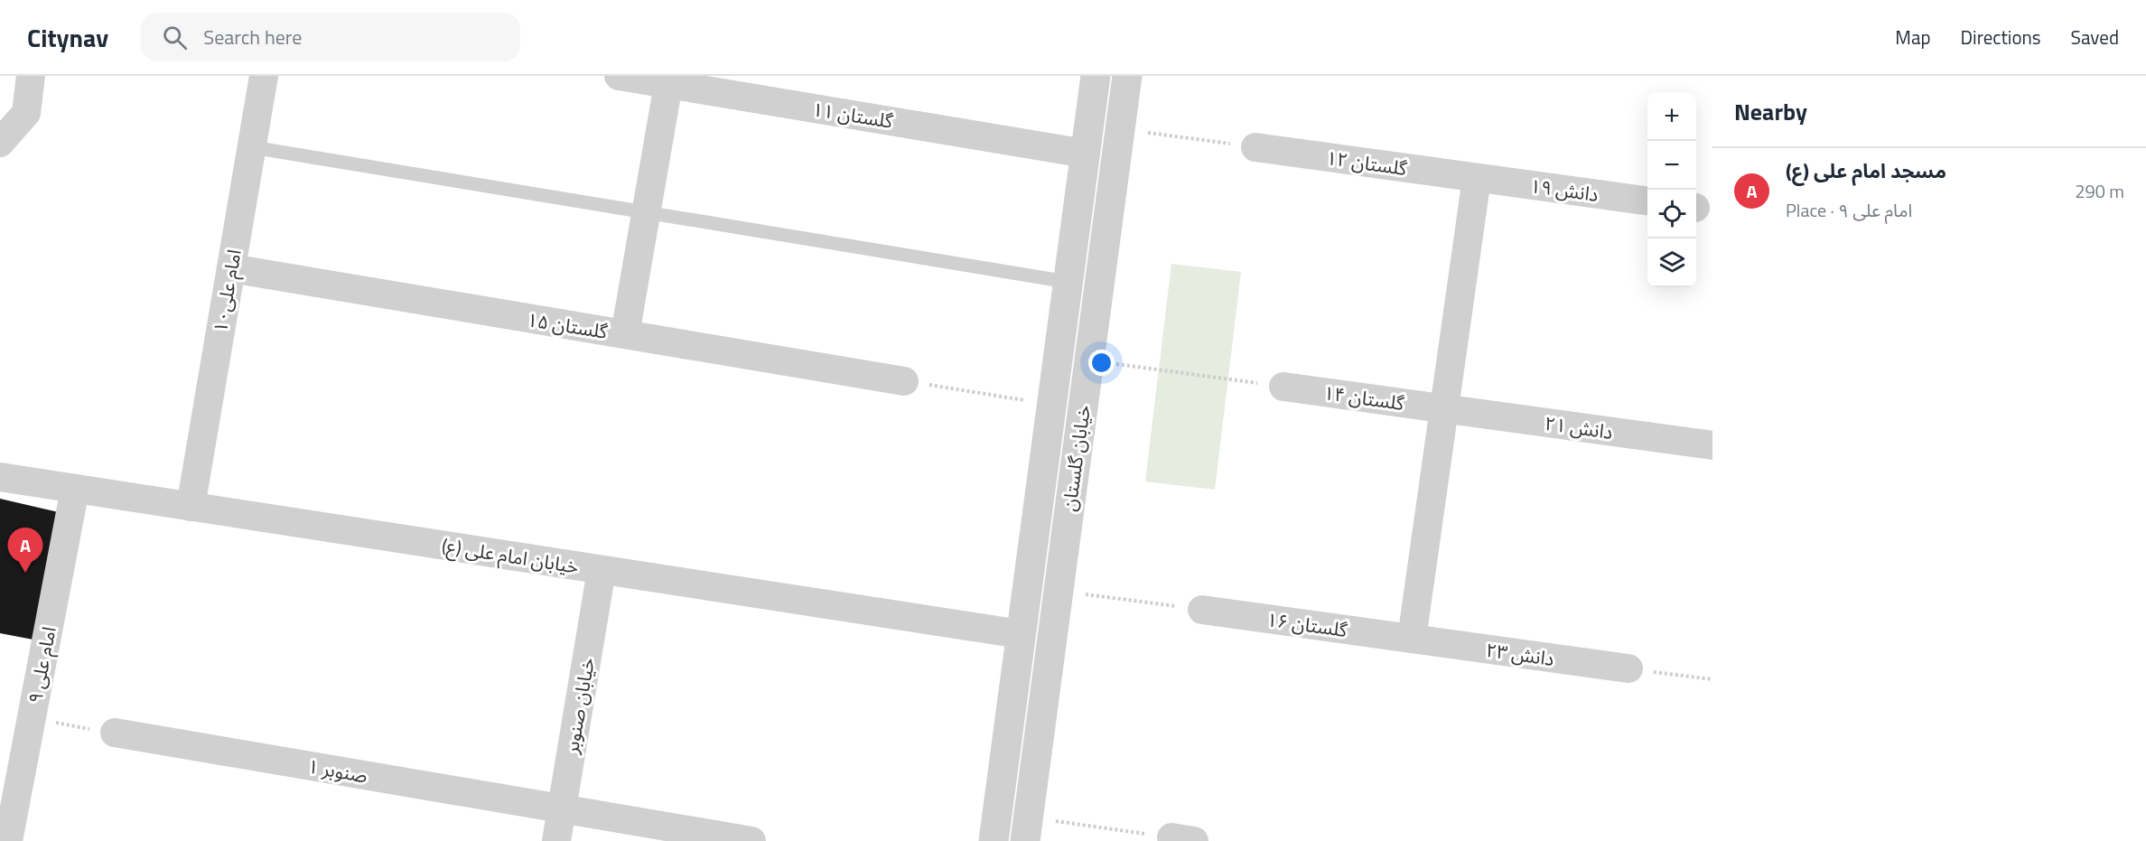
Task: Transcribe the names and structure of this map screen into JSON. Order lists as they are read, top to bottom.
{
  "streets": {
    "street": [
      "گلستان ۱۱",
      "گلستان ۱۲",
      "دانش ۱۹",
      "امام علی۱۰",
      "گلستان ۱۵",
      "گلستان ۱۴",
      "دانش ۲۱",
      "خیابان گلستان",
      "خیابان امام علی (ع)",
      "گلستان ۱۶",
      "دانش ۲۳",
      "امام علی ۹",
      "خیابان صنوبر",
      "صنوبر ۱"
    ]
  },
  "crossings": [
    ["گلستان ۱۱", "خیابان گلستان"],
    ["گلستان ۱۲", "دانش ۱۹"],
    ["امام علی۱۰", "گلستان ۱۵"],
    ["امام علی۱۰", "خیابان امام علی (ع)"],
    ["گلستان ۱۴", "دانش ۲۱"],
    ["خیابان گلستان", "خیابان امام علی (ع)"],
    ["خیابان امام علی (ع)", "امام علی ۹"],
    ["خیابان امام علی (ع)", "خیابان صنوبر"],
    ["گلستان ۱۶", "دانش ۲۳"],
    ["خیابان صنوبر", "صنوبر ۱"]
  ],
  "page": {
    "header": "Citynav",
    "search": "Search here",
    "nav": ["Map", "Directions", "Saved"],
    "heading": "Nearby",
    "map_buttons": ["+", "−"],
    "list": [
      {
        "mark": "A",
        "name": "مسجد امام علی (ع)",
        "note": "Place · امام علی ۹",
        "value": "290 m"
      }
    ],
    "pins": "A"
  }
}
